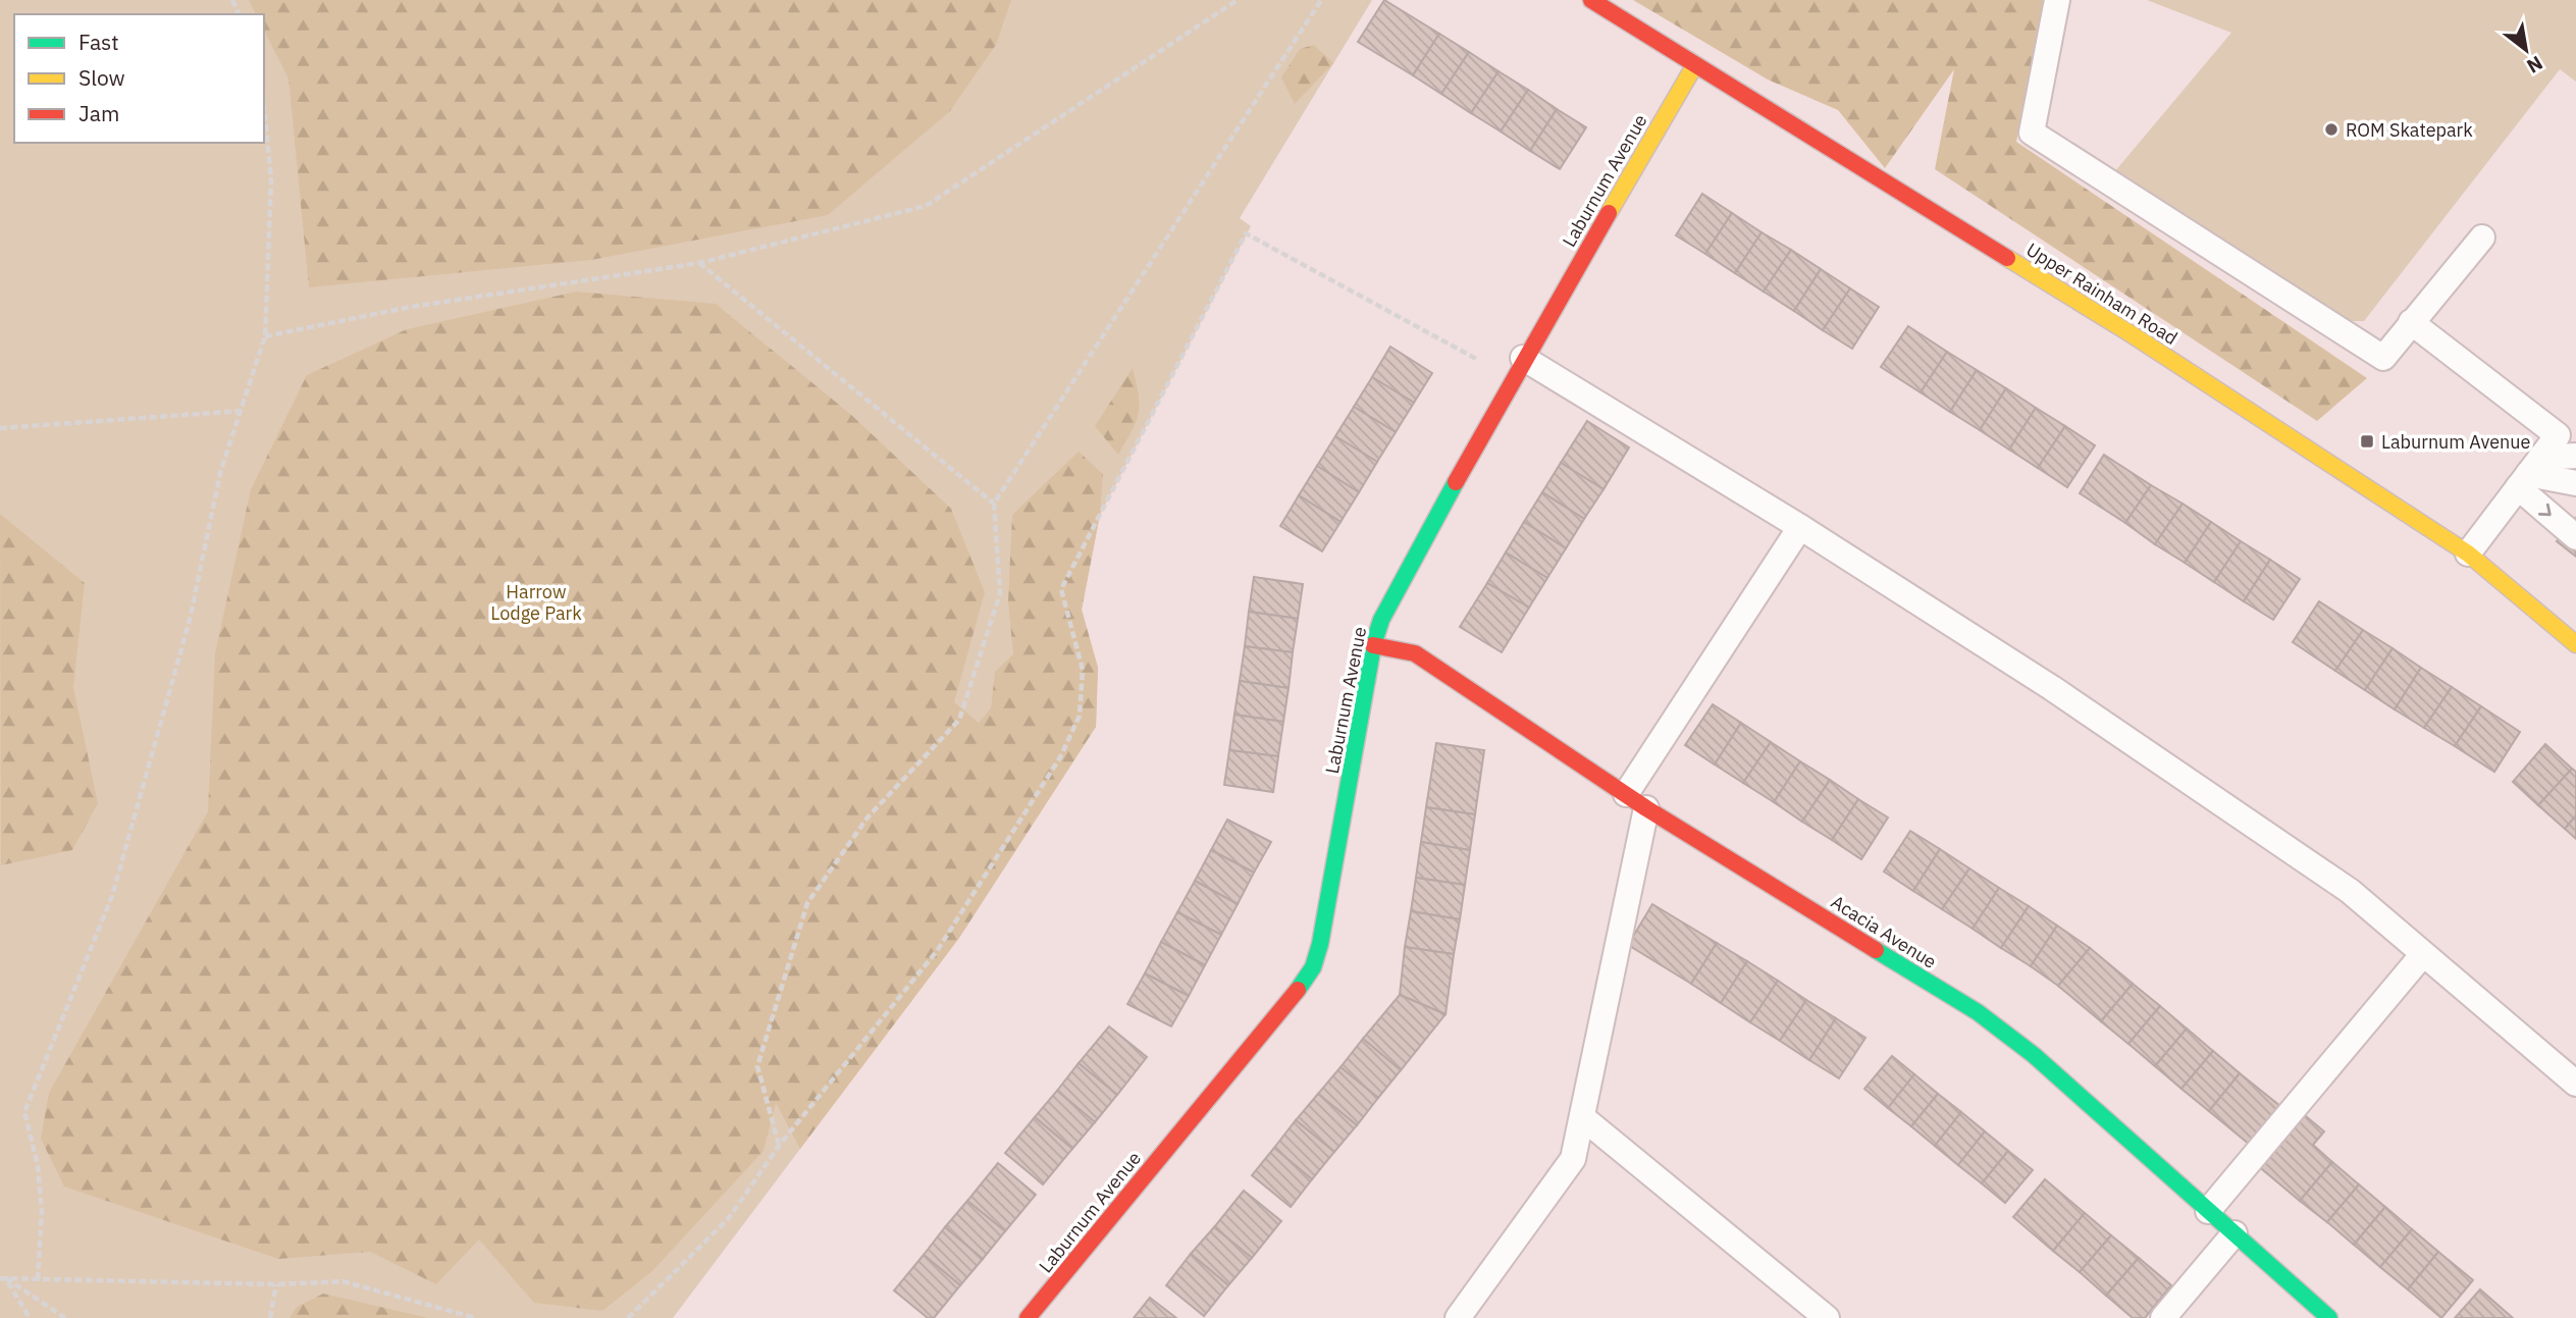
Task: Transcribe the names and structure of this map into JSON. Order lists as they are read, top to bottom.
{
  "streets": {
    "street": ["Laburnum Avenue", "Upper Rainham Road", "Acacia Avenue"]
  },
  "crossings": [
    ["Laburnum Avenue", "Upper Rainham Road"],
    ["Laburnum Avenue", "Acacia Avenue"]
  ],
  "parks": ["Harrow Lodge Park"],
  "places": {
    "other": ["ROM Skatepark"],
    "transit": ["Laburnum Avenue"]
  },
  "legend": ["Fast", "Slow", "Jam"],
  "north": "bottom right"
}
